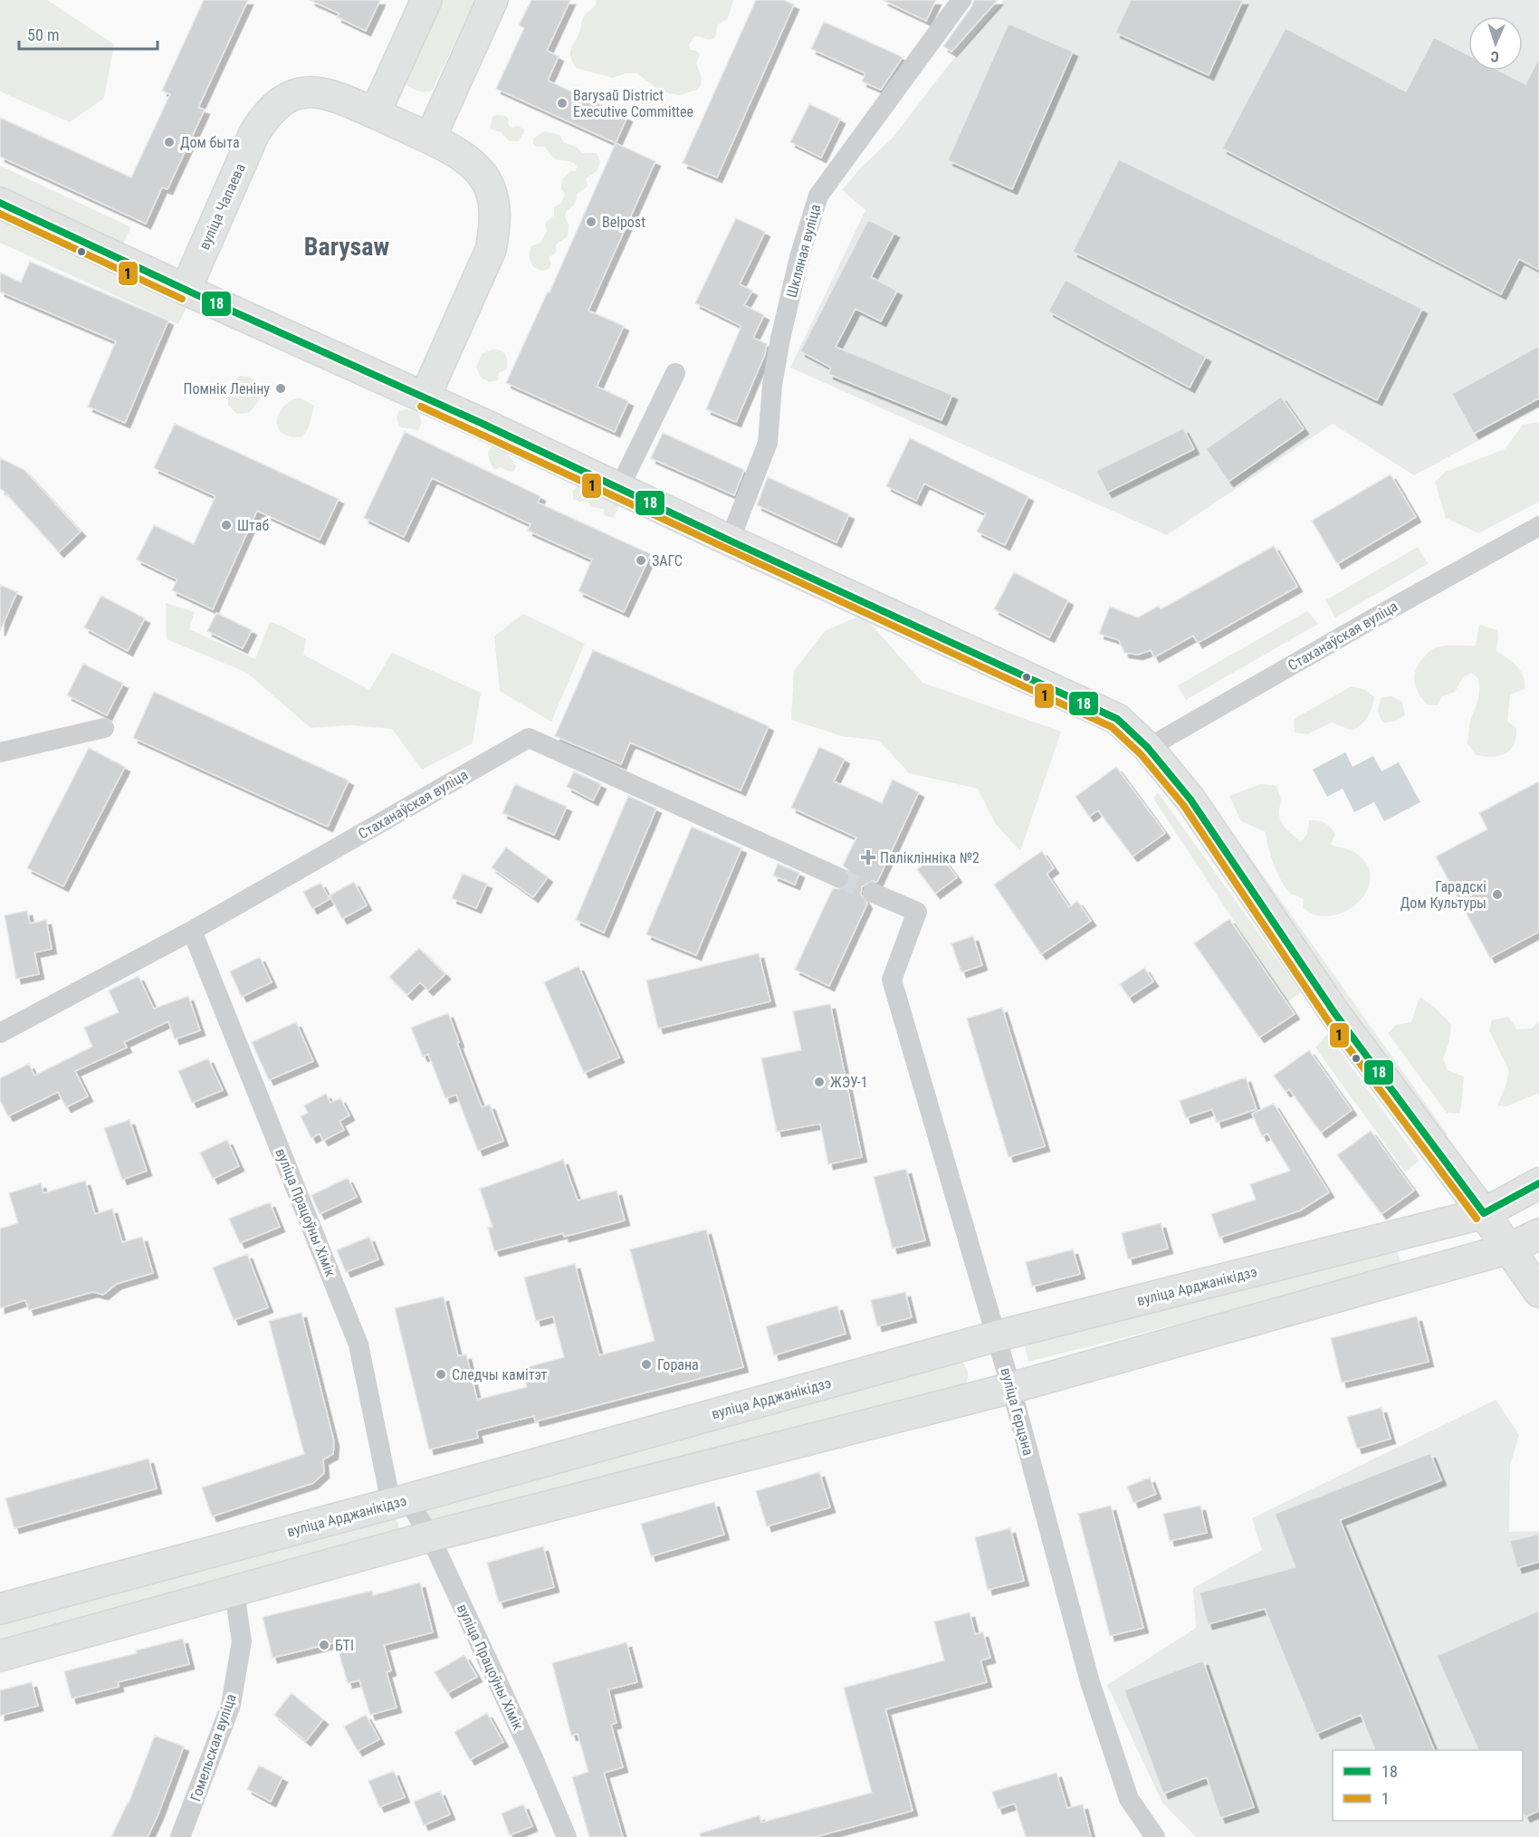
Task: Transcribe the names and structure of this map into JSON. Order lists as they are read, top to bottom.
{
  "streets": {
    "main road": ["вуліца Чапаева", "вуліца Арджанікідзэ"],
    "street": [
      "Шкляная вуліца",
      "Стаханаўская вуліца",
      "вуліца Працоўны Хімік",
      "вуліца Герцэна",
      "Гомельская вуліца"
    ]
  },
  "crossings": [
    ["Стаханаўская вуліца", "вуліца Працоўны Хімік"],
    ["вуліца Працоўны Хімік", "вуліца Арджанікідзэ"],
    ["вуліца Арджанікідзэ", "вуліца Герцэна"]
  ],
  "districts": ["Barysaw"],
  "places": {
    "other": [
      "Barysaŭ District Executive Committee",
      "Дом быта",
      "Belpost",
      "Помнік Леніну",
      "Штаб",
      "ЗАГС",
      "Гарадскі Дом Культуры",
      "ЖЭУ-1",
      "Горана",
      "Следчы камітэт",
      "БТІ"
    ],
    "health": ["Паліклінніка №2"]
  },
  "lines": ["transit line 18", "transit line 1"],
  "legend": ["18", "1"],
  "scale_bar": "50 m",
  "north": "bottom"
}
